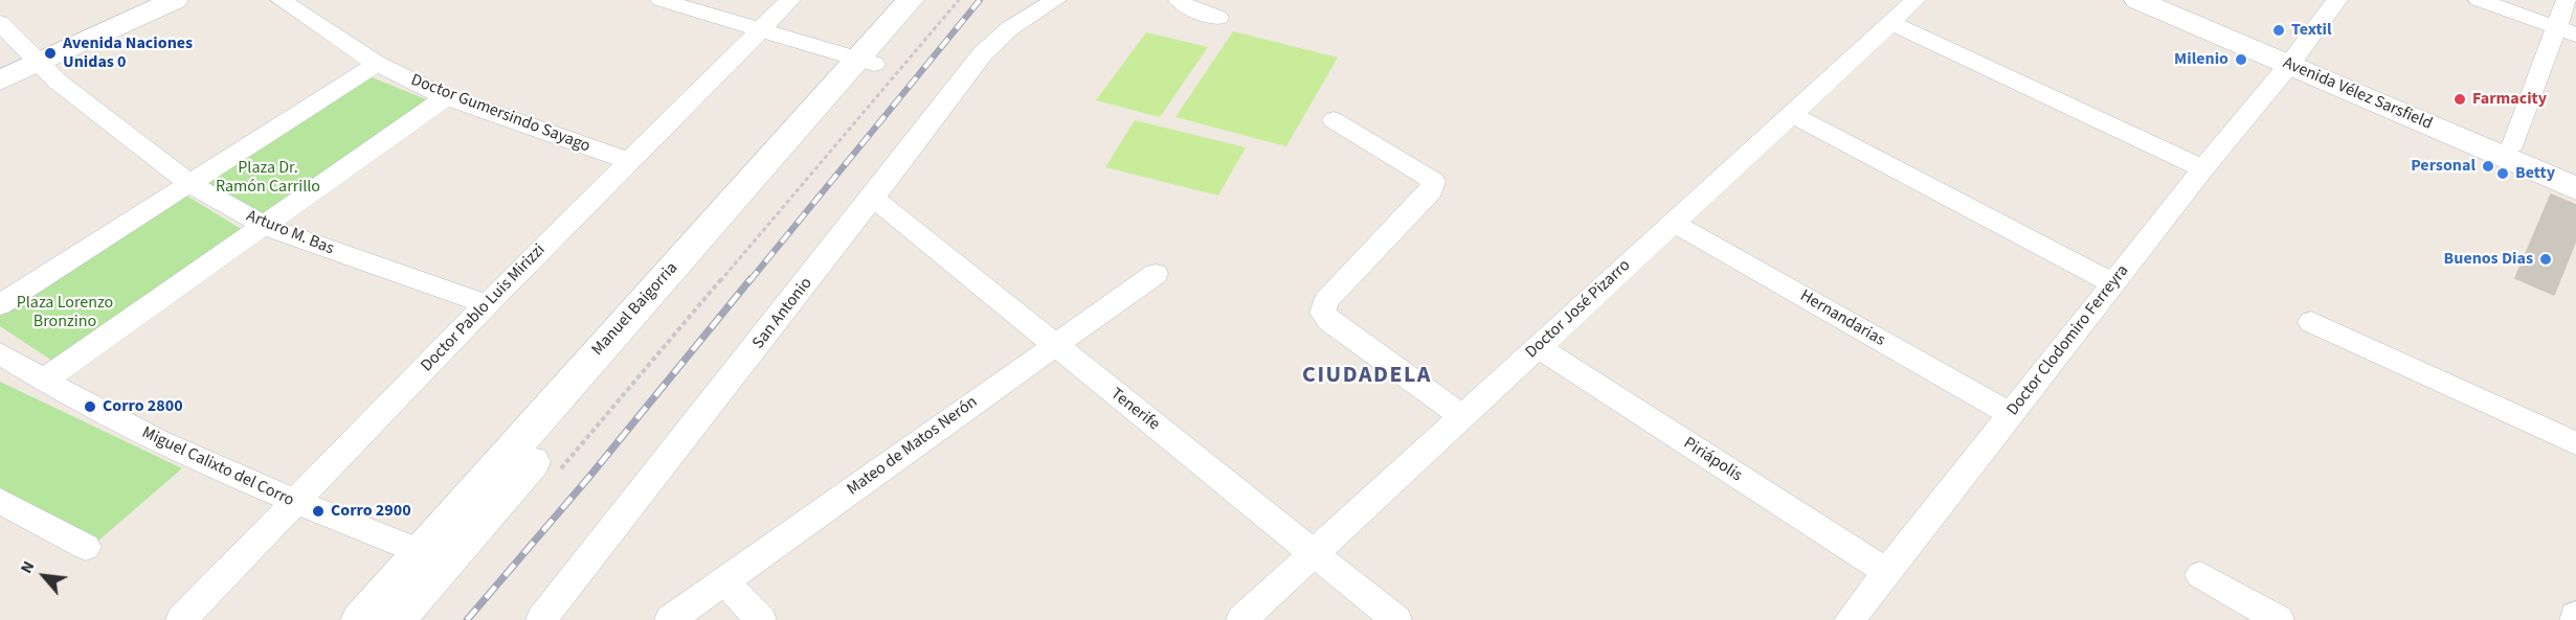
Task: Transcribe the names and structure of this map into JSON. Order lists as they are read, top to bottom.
{
  "streets": {
    "main road": ["Avenida Vélez Sarsfield", "Manuel Baigorria"],
    "street": [
      "Doctor Gumersindo Sayago",
      "Arturo M. Bas",
      "Doctor Pablo Luis Mirizzi",
      "Doctor José Pizarro",
      "San Antonio",
      "Hernandarias",
      "Doctor Clodomiro Ferreyra",
      "Tenerife",
      "Mateo de Matos Nerón",
      "Piriápolis",
      "Miguel Calixto del Corro"
    ]
  },
  "crossings": [
    ["Avenida Vélez Sarsfield", "Doctor Clodomiro Ferreyra"],
    ["Doctor Gumersindo Sayago", "Doctor Pablo Luis Mirizzi"],
    ["Arturo M. Bas", "Doctor Pablo Luis Mirizzi"],
    ["Doctor Pablo Luis Mirizzi", "Miguel Calixto del Corro"],
    ["Manuel Baigorria", "Miguel Calixto del Corro"],
    ["Doctor José Pizarro", "Hernandarias"],
    ["Doctor José Pizarro", "Tenerife"],
    ["Doctor José Pizarro", "Piriápolis"],
    ["San Antonio", "Tenerife"],
    ["Hernandarias", "Doctor Clodomiro Ferreyra"],
    ["Doctor Clodomiro Ferreyra", "Piriápolis"],
    ["Tenerife", "Mateo de Matos Nerón"]
  ],
  "districts": ["CIUDADELA"],
  "parks": ["Plaza Dr. Ramón Carrillo", "Plaza Lorenzo Bronzino"],
  "places": [
    "Textil",
    "Avenida Naciones Unidas 0",
    "Milenio",
    "Farmacity",
    "Personal",
    "Betty",
    "Buenos Dias",
    "Corro 2800",
    "Corro 2900"
  ],
  "north": "top left"
}
